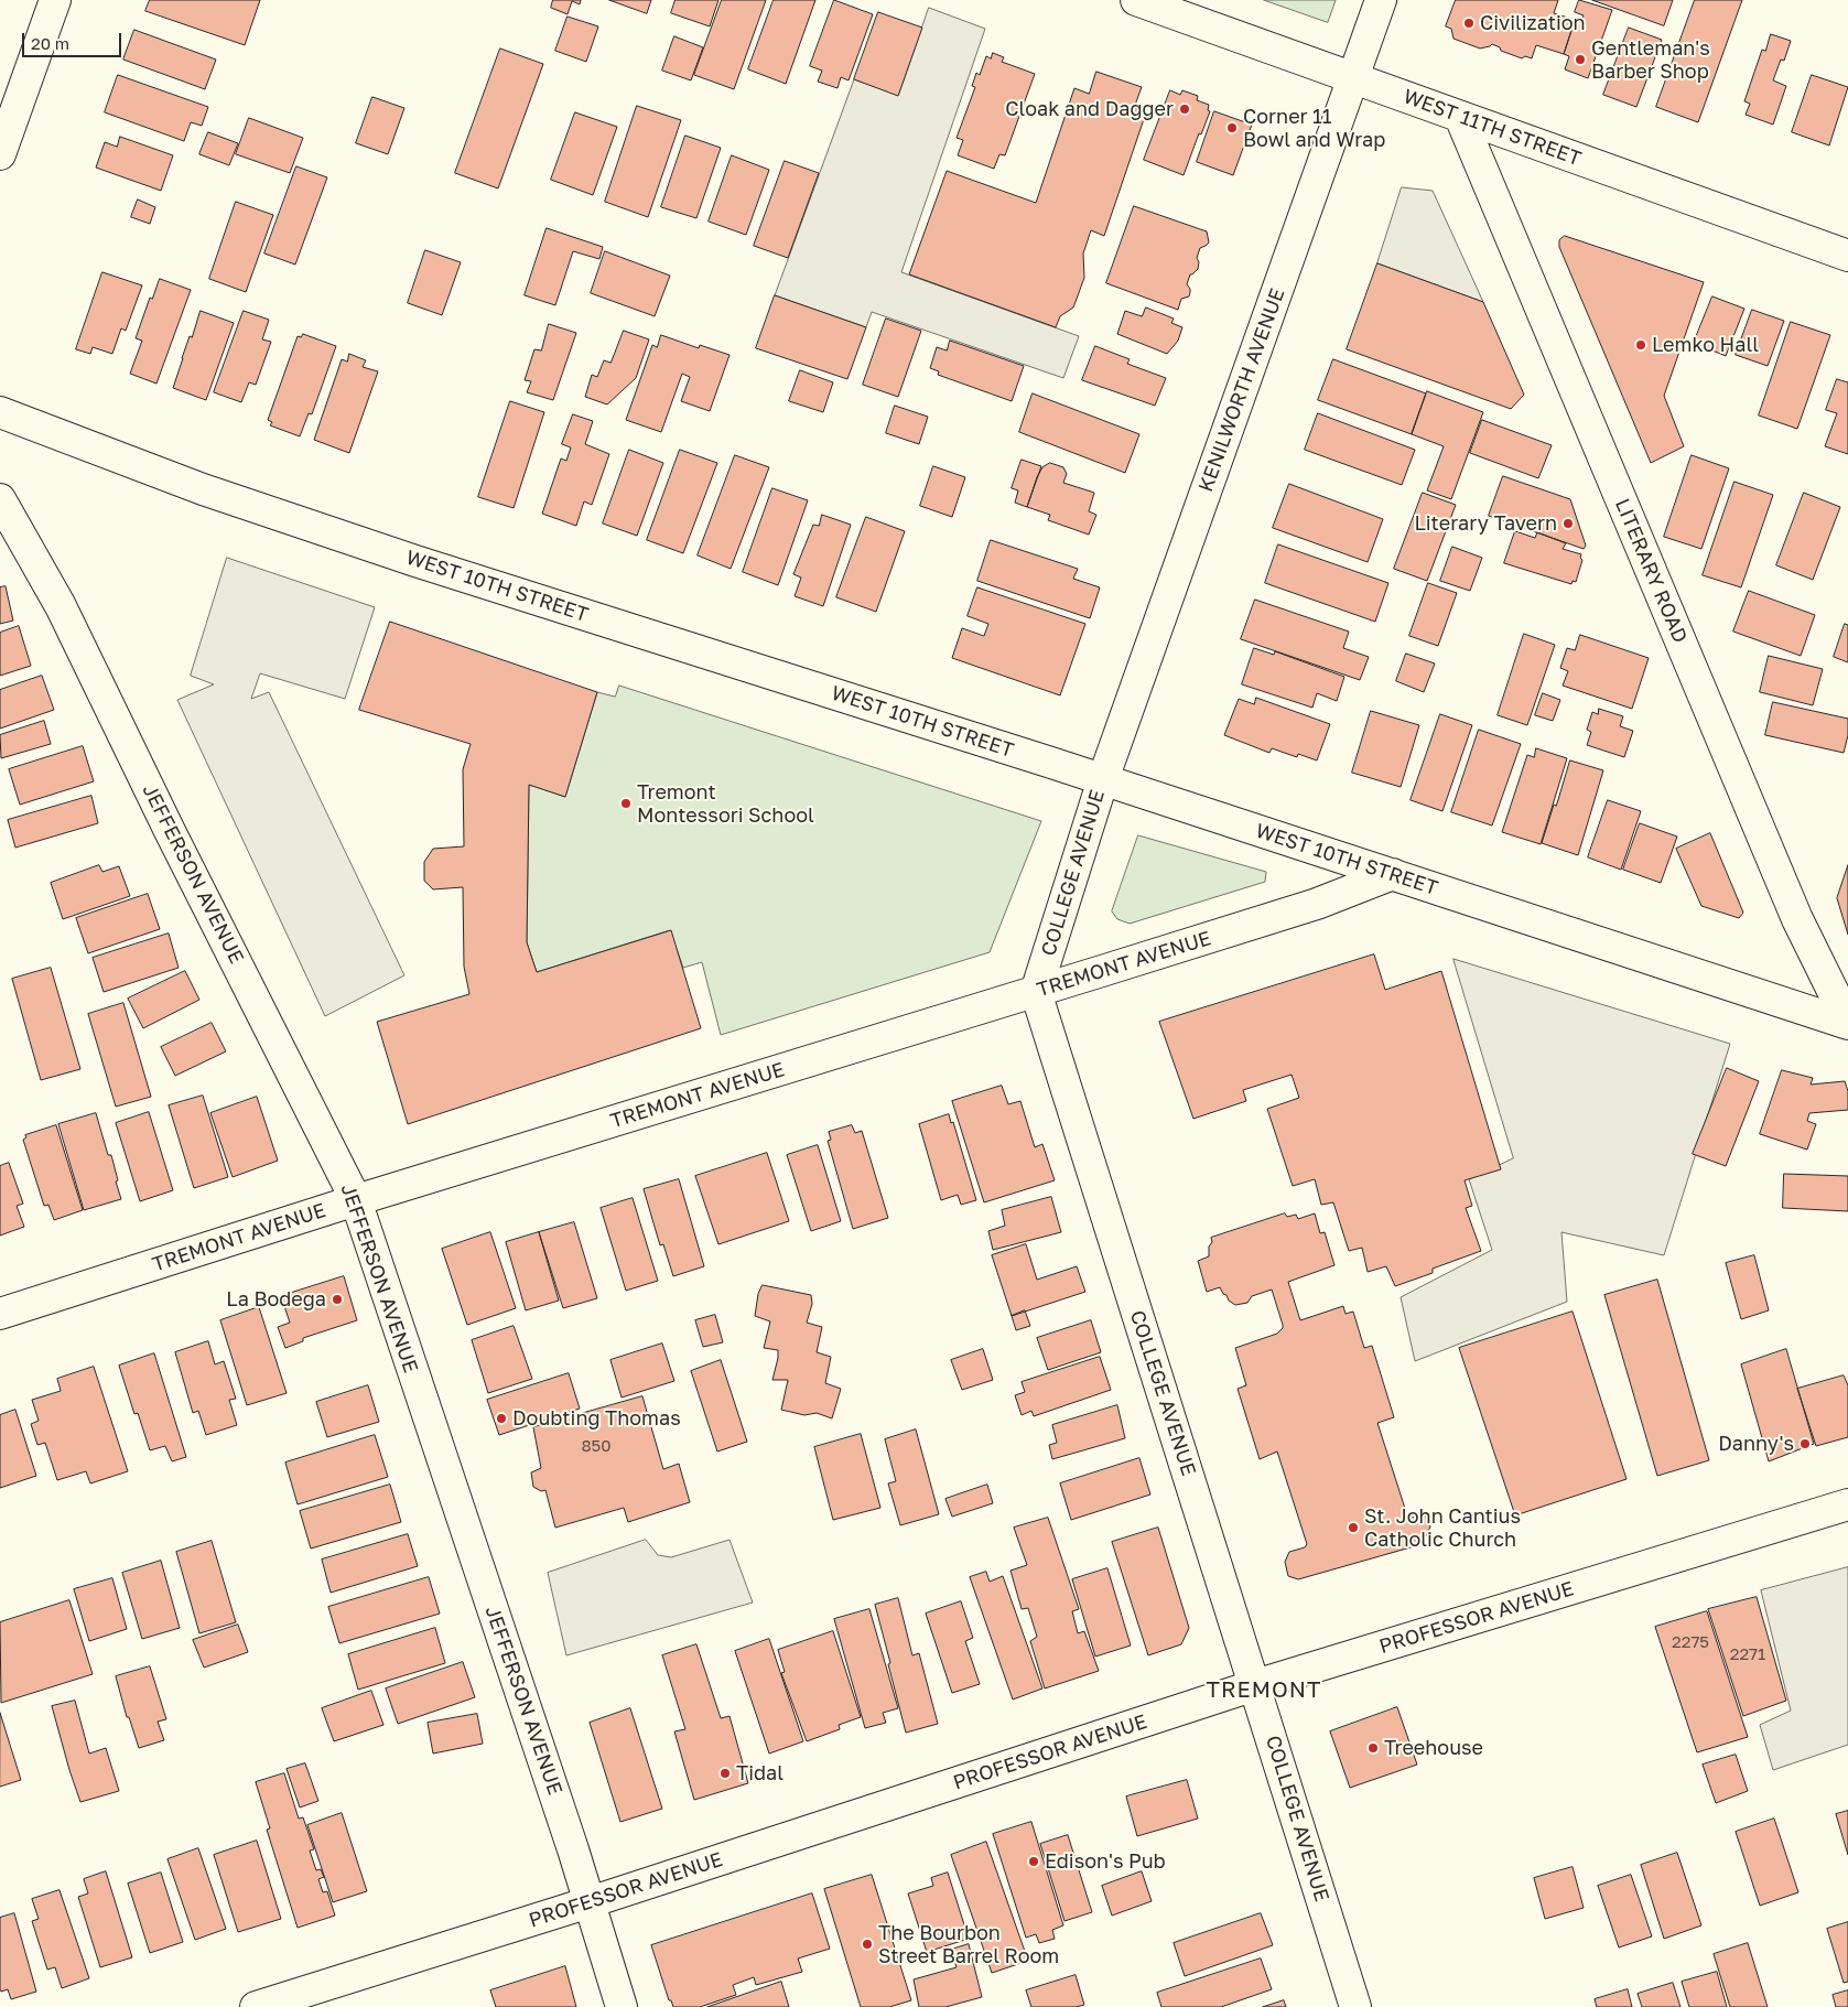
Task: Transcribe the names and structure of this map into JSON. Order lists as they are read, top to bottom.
{
  "streets": {
    "street": [
      "WEST 11TH STREET",
      "KENILWORTH AVENUE",
      "LITERARY ROAD",
      "WEST 10TH STREET",
      "COLLEGE AVENUE",
      "JEFFERSON AVENUE",
      "TREMONT AVENUE",
      "PROFESSOR AVENUE"
    ]
  },
  "crossings": [
    ["WEST 11TH STREET", "KENILWORTH AVENUE"],
    ["WEST 11TH STREET", "LITERARY ROAD"],
    ["KENILWORTH AVENUE", "WEST 10TH STREET"],
    ["KENILWORTH AVENUE", "COLLEGE AVENUE"],
    ["LITERARY ROAD", "WEST 10TH STREET"],
    ["WEST 10TH STREET", "COLLEGE AVENUE"],
    ["WEST 10TH STREET", "TREMONT AVENUE"],
    ["COLLEGE AVENUE", "TREMONT AVENUE"],
    ["COLLEGE AVENUE", "PROFESSOR AVENUE"],
    ["JEFFERSON AVENUE", "TREMONT AVENUE"],
    ["JEFFERSON AVENUE", "PROFESSOR AVENUE"]
  ],
  "districts": ["TREMONT"],
  "places": [
    "Civilization",
    "Gentleman's Barber Shop",
    "Cloak and Dagger",
    "Corner 11 Bowl and Wrap",
    "Lemko Hall",
    "Literary Tavern",
    "Tremont Montessori School",
    "La Bodega",
    "Doubting Thomas",
    "Danny's",
    "St. John Cantius Catholic Church",
    "Treehouse",
    "Tidal",
    "Edison's Pub",
    "The Bourbon Street Barrel Room"
  ],
  "house_numbers": ["850", "2275", "2271"],
  "scale_bar": "20 m"
}
